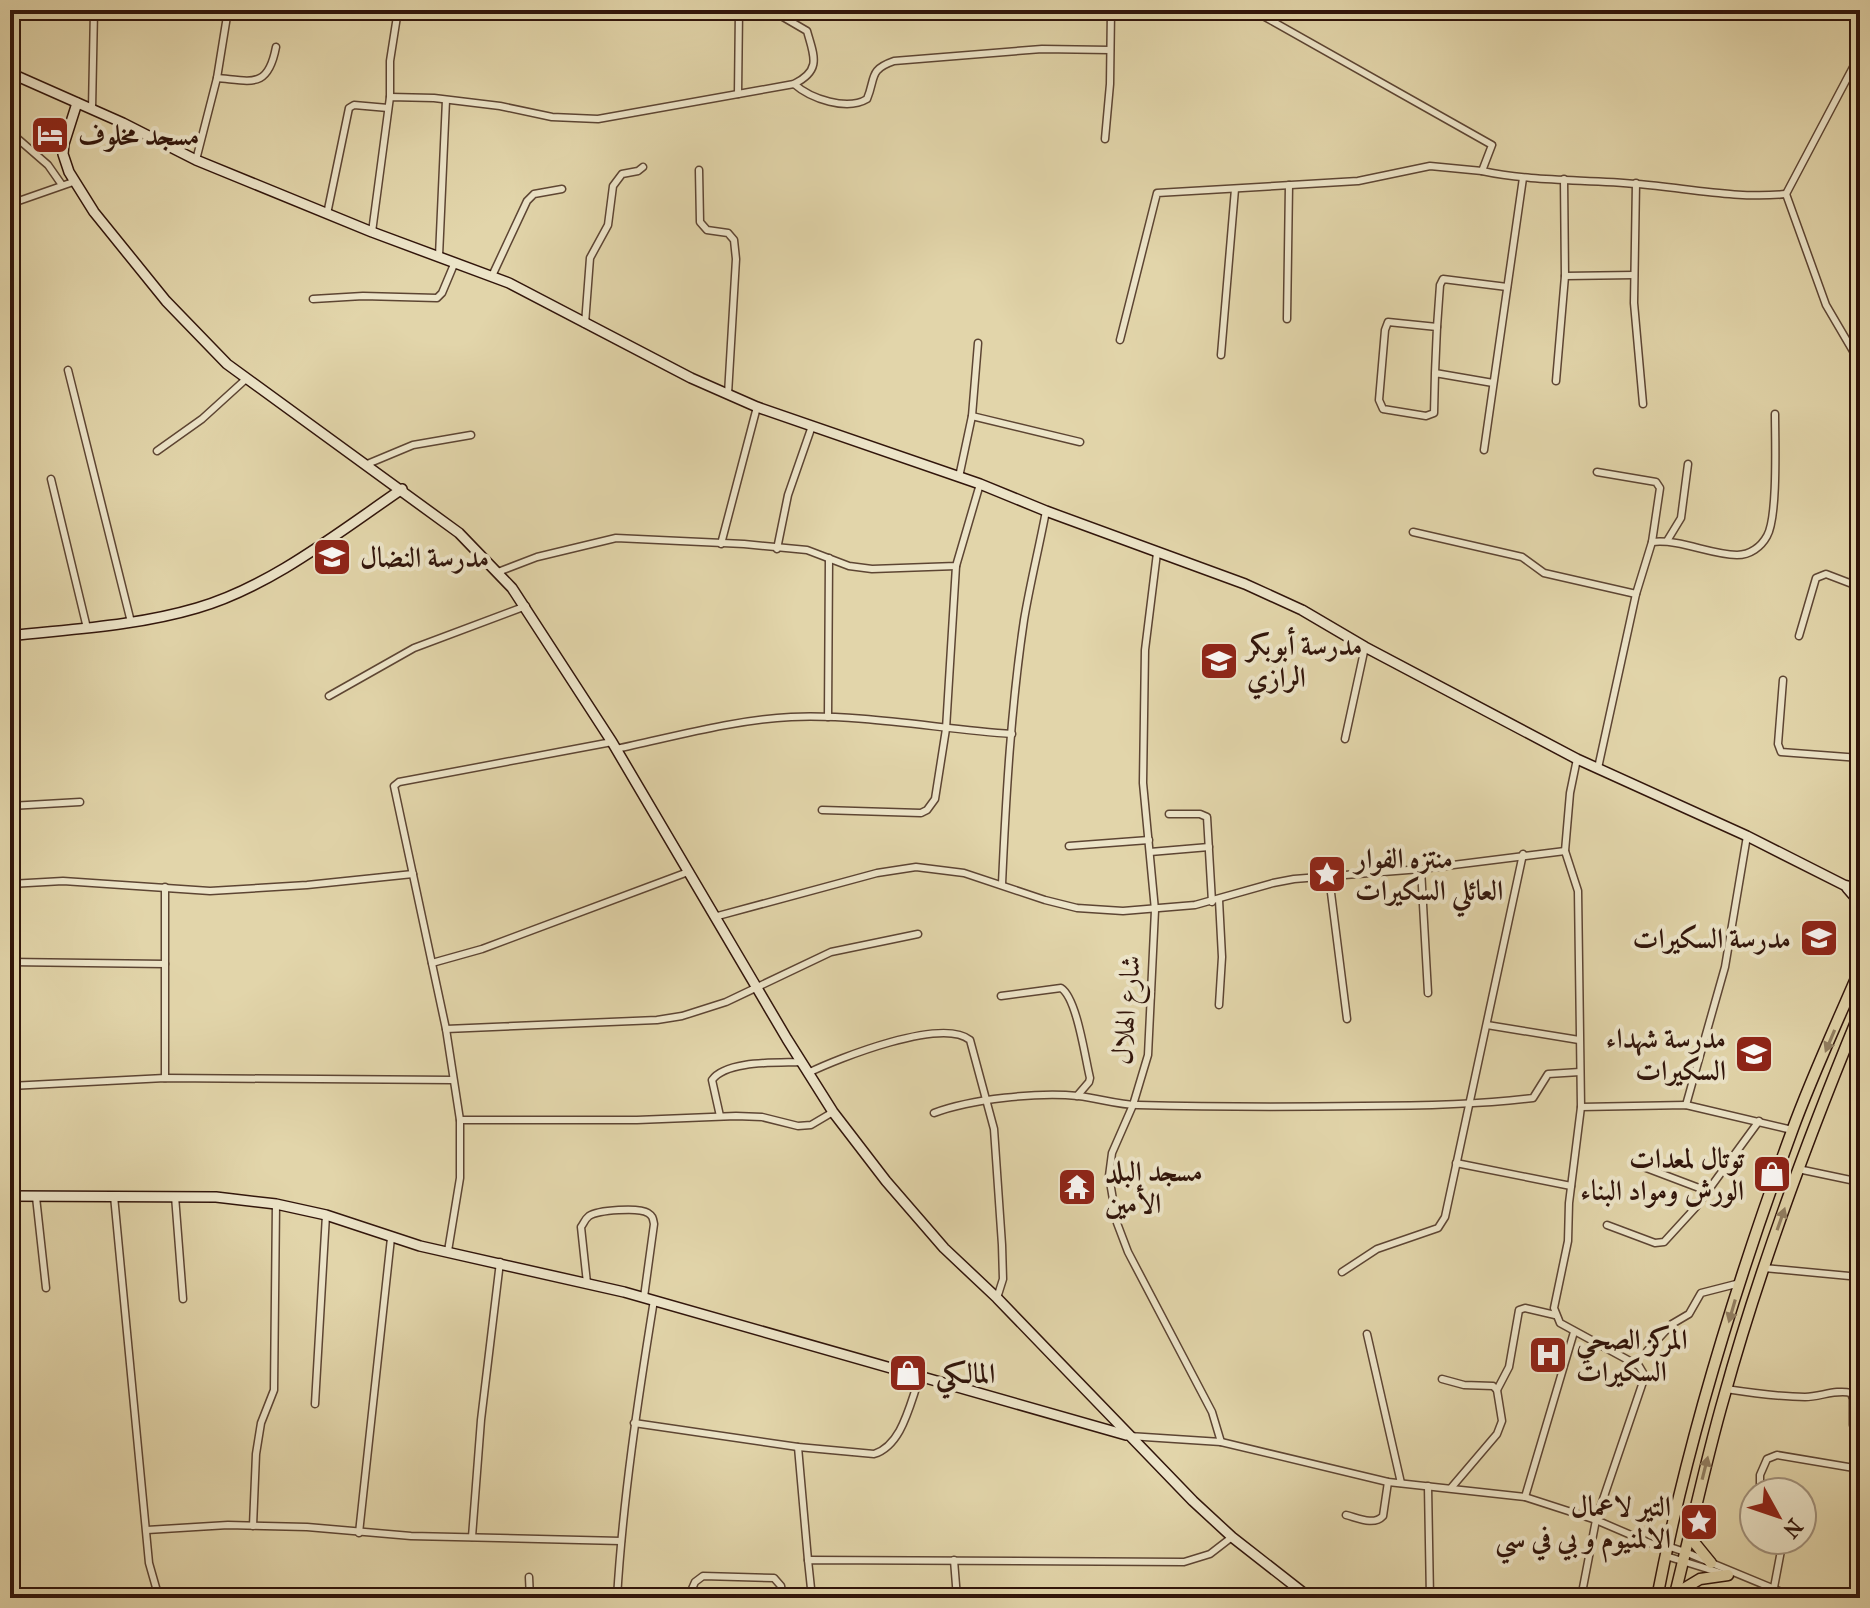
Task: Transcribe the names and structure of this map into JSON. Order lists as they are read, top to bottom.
{
  "streets": {
    "street": ["شارع الهلال"]
  },
  "places": {
    "hotel": ["مسجد مخلوف"],
    "school or university": [
      "مدرسة النضال",
      "مدرسة أبوبكر الرازي",
      "مدرسة السكيرات",
      "مدرسة شهداء السكيرات"
    ],
    "place": ["منتزه الفوار العائلي السكيرات", "التير لاعمال الالمنيوم و بي في سي"],
    "shop": ["توتال لمعدات الورش ومواد البناء", "المالكي"],
    "temple": ["مسجد البلد الأمين"],
    "hospital": ["المركز الصحي السكيرات"]
  },
  "north": "bottom right"
}
